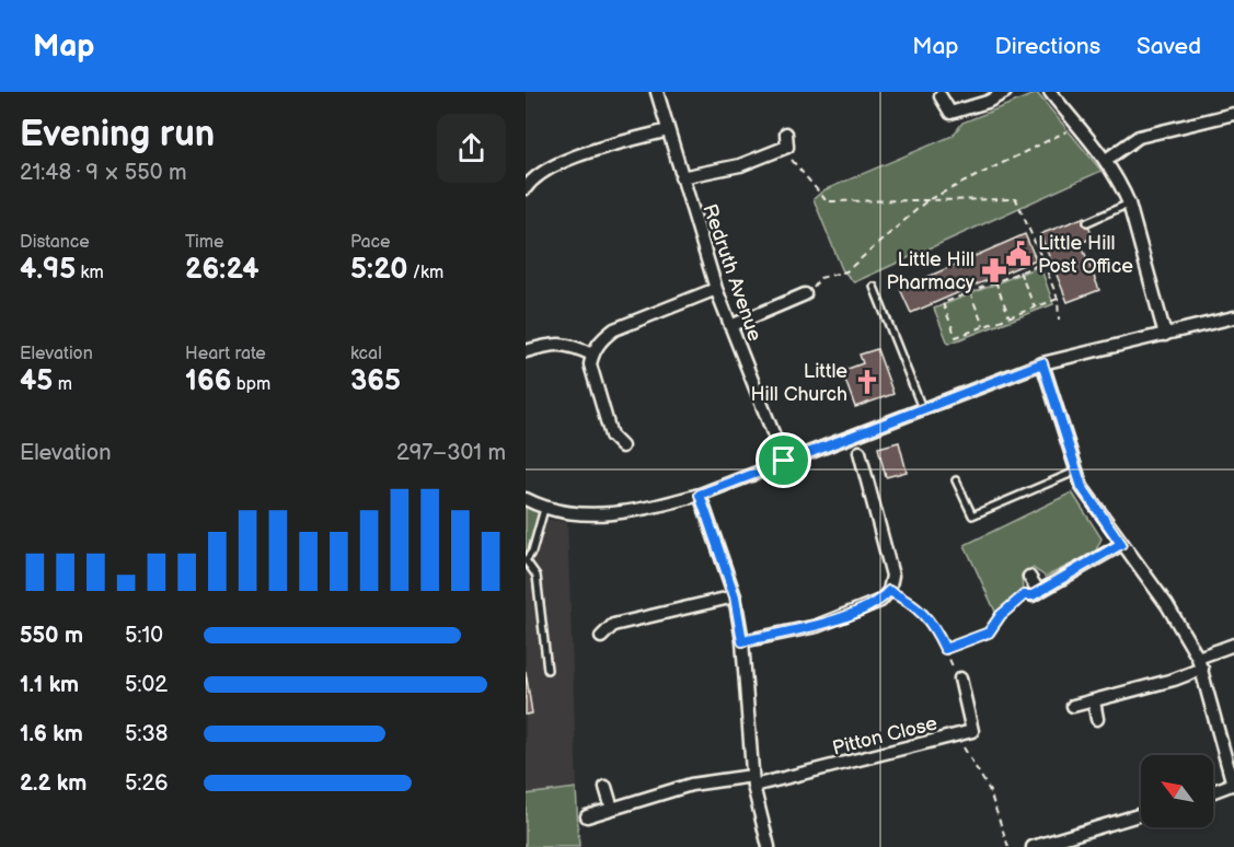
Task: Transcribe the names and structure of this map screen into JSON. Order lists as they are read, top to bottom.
{
  "streets": {
    "street": ["Redruth Avenue", "Pitton Close"]
  },
  "places": {
    "public building": ["Little Hill Post Office"],
    "pharmacy": ["Little Hill Pharmacy"],
    "church": ["Little Hill Church"]
  },
  "north": "top left",
  "page": {
    "header": "Map",
    "nav": ["Map", "Directions", "Saved"],
    "heading": ["Evening run", "21:48 · 9 × 550 m"],
    "stats": [
      ["Distance", "4.95 km"],
      ["Time", "26:24"],
      ["Pace", "5:20 /km"],
      ["Elevation", "45 m"],
      ["Heart rate", "166 bpm"],
      ["kcal", "365"]
    ],
    "chart": ["Elevation", "297–301 m"],
    "list": [
      {
        "name": "550 m",
        "note": "5:10"
      },
      {
        "name": "1.1 km",
        "note": "5:02"
      },
      {
        "name": "1.6 km",
        "note": "5:38"
      },
      {
        "name": "2.2 km",
        "note": "5:26"
      }
    ]
  }
}
